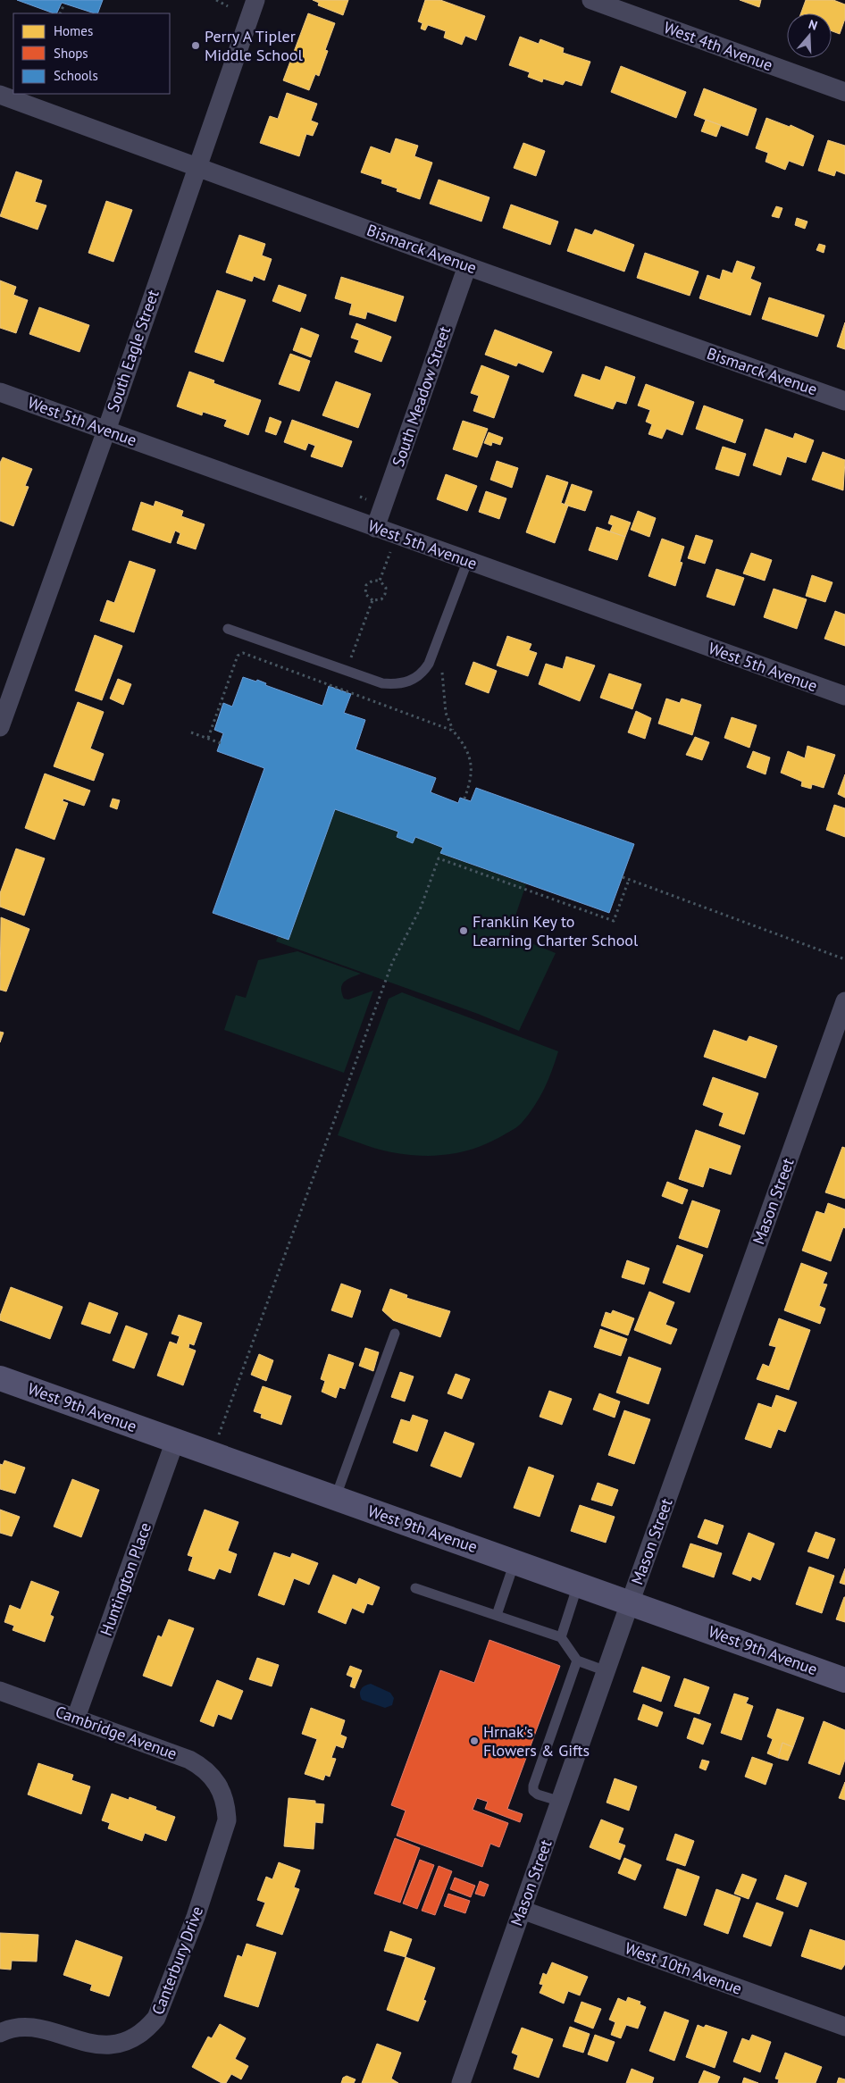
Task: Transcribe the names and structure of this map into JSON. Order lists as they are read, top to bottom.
{
  "streets": {
    "main road": ["West 9th Avenue"],
    "street": [
      "West 4th Avenue",
      "Bismarck Avenue",
      "South Eagle Street",
      "South Meadow Street",
      "West 5th Avenue",
      "Mason Street",
      "Huntington Place",
      "Cambridge Avenue",
      "Canterbury Drive",
      "West 10th Avenue"
    ]
  },
  "crossings": [
    ["Bismarck Avenue", "South Eagle Street"],
    ["Bismarck Avenue", "South Meadow Street"],
    ["South Eagle Street", "West 5th Avenue"],
    ["South Meadow Street", "West 5th Avenue"],
    ["Mason Street", "West 9th Avenue"],
    ["Mason Street", "West 10th Avenue"],
    ["West 9th Avenue", "Huntington Place"],
    ["Huntington Place", "Cambridge Avenue"],
    ["Cambridge Avenue", "Canterbury Drive"]
  ],
  "places": ["Perry A Tipler Middle School", "Franklin Key to Learning Charter School", "Hrnak's Flowers & Gifts"],
  "legend": ["Homes", "Shops", "Schools"],
  "north": "top"
}
